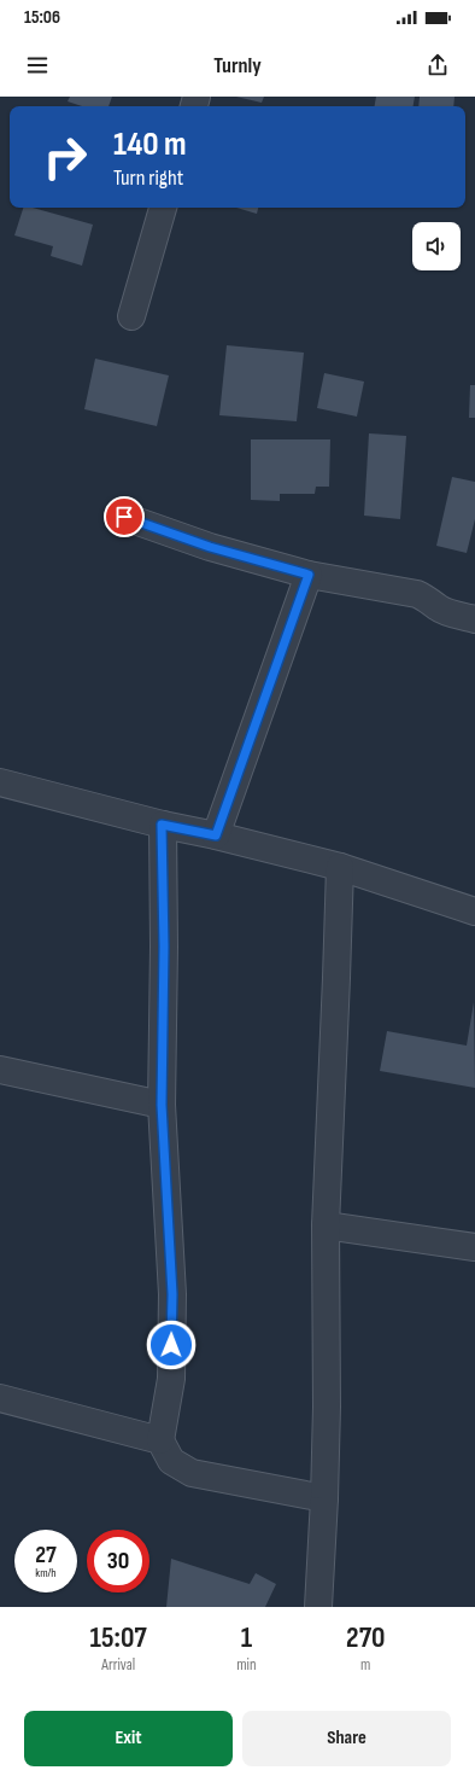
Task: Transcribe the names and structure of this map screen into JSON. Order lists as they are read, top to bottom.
{
  "page": {
    "status": "15:06",
    "header": "Turnly",
    "turn": ["140 m", "Turn right"],
    "speed": "27 km/h",
    "limit": "30",
    "eta": [
      "15:07",
      "Arrival",
      "1",
      "min",
      "270",
      "m"
    ],
    "buttons": ["Exit", "Share"]
  }
}
